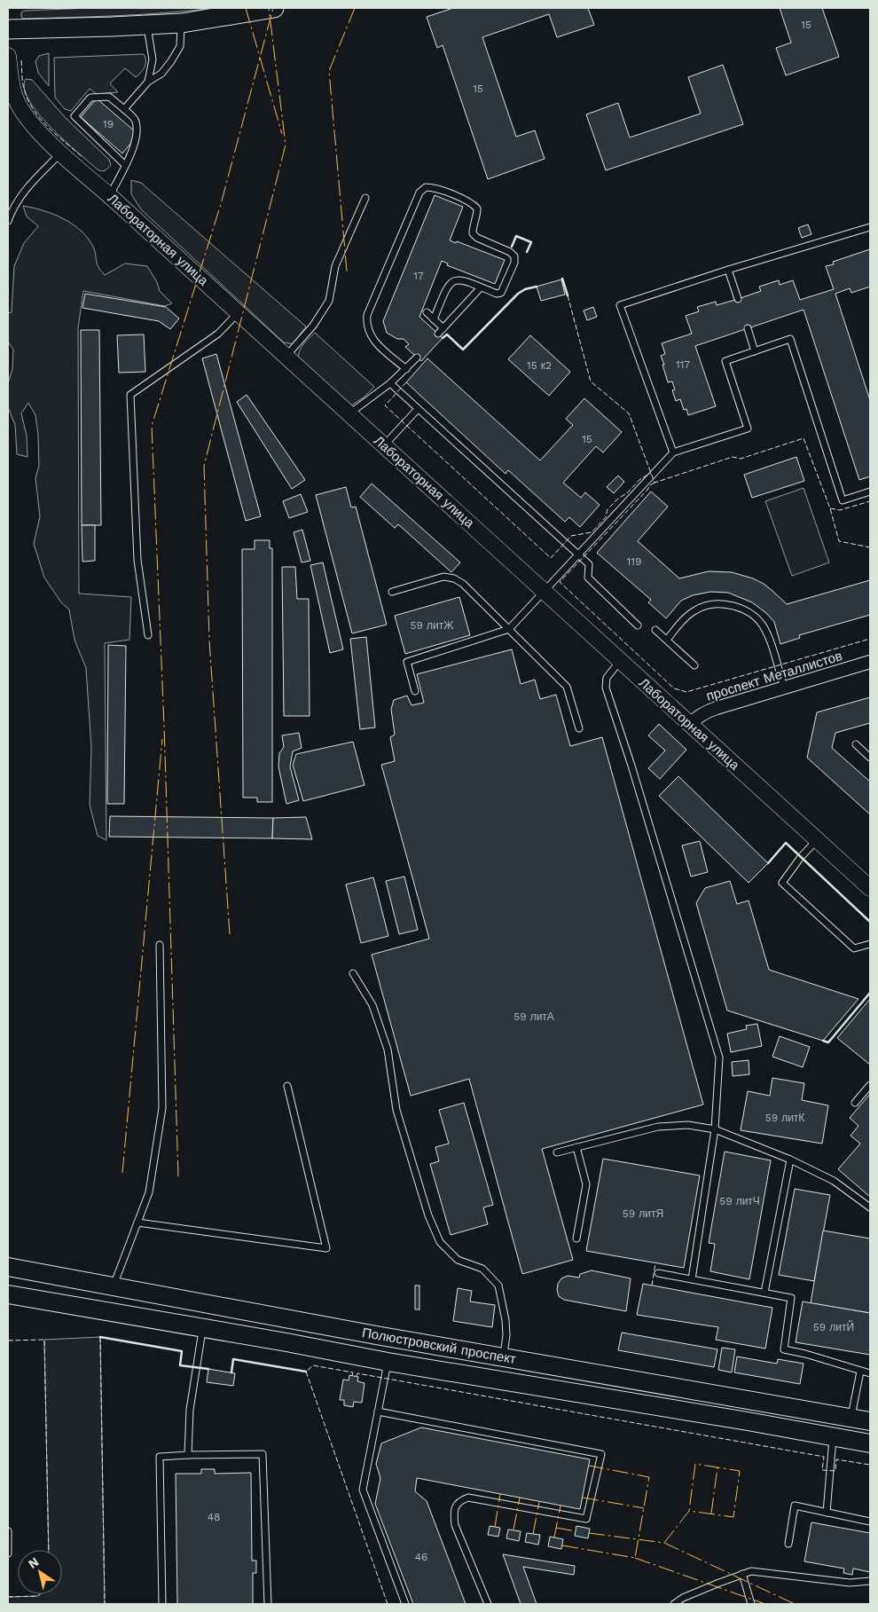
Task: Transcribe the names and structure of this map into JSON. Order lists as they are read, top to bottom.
{
  "streets": {
    "main road": ["Полюстровский проспект"],
    "street": ["Лабораторная улица", "проспект Металлистов"]
  },
  "crossings": [
    ["Лабораторная улица", "проспект Металлистов"]
  ],
  "house_numbers": [
    "15",
    "15",
    "19",
    "17",
    "117",
    "15 к2",
    "15",
    "119",
    "59 литЖ",
    "59 литА",
    "59 литК",
    "59 литЧ",
    "59 литЯ",
    "59 литЙ",
    "48",
    "46"
  ],
  "north": "top left"
}
